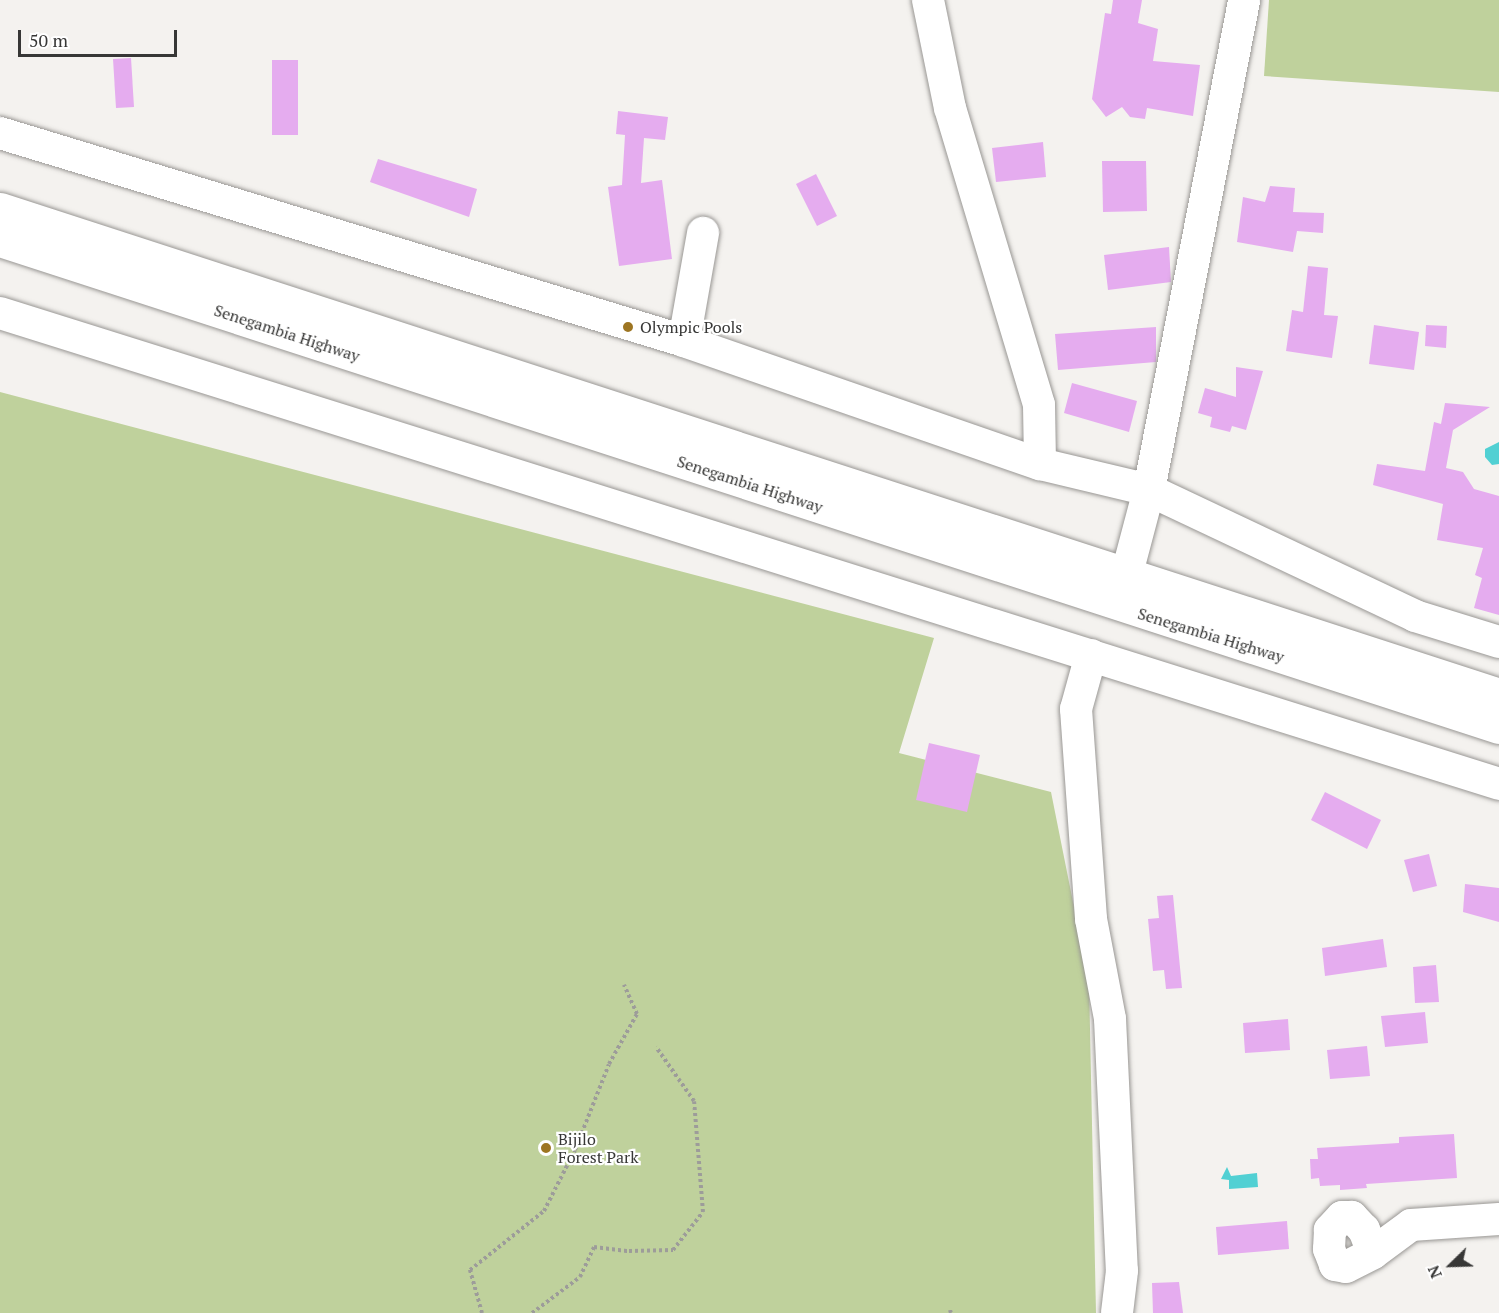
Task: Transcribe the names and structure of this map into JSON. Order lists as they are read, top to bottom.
{
  "streets": {
    "main road": ["Senegambia Highway"]
  },
  "places": ["Olympic Pools", "Bijilo Forest Park"],
  "scale_bar": "50 m",
  "north": "bottom left"
}
